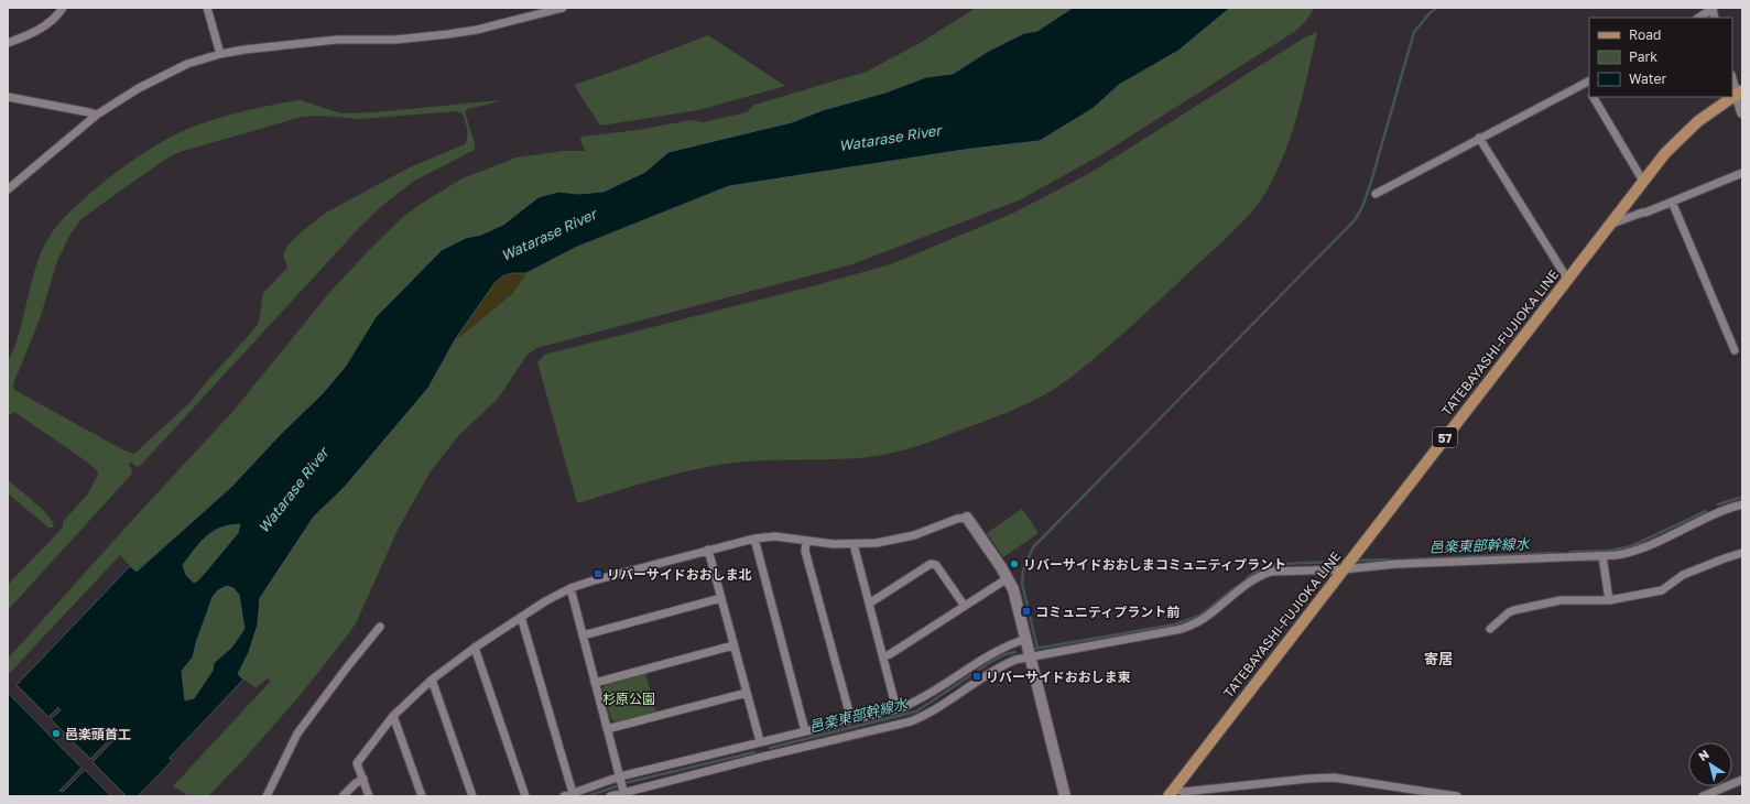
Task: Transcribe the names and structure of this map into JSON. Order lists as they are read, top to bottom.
{
  "streets": {
    "main road": ["TATEBAYASHI-FUJIOKA LINE", "57"]
  },
  "districts": ["寄居"],
  "water": ["Watarase River", "邑楽東部幹線水"],
  "parks": ["杉原公園"],
  "places": {
    "other": ["リバーサイドおおしまコミュニティプラント", "邑楽頭首工"],
    "transit": ["リバーサイドおおしま北", "コミュニティプラント前", "リバーサイドおおしま東"]
  },
  "legend": ["Road", "Park", "Water"],
  "north": "top left"
}
